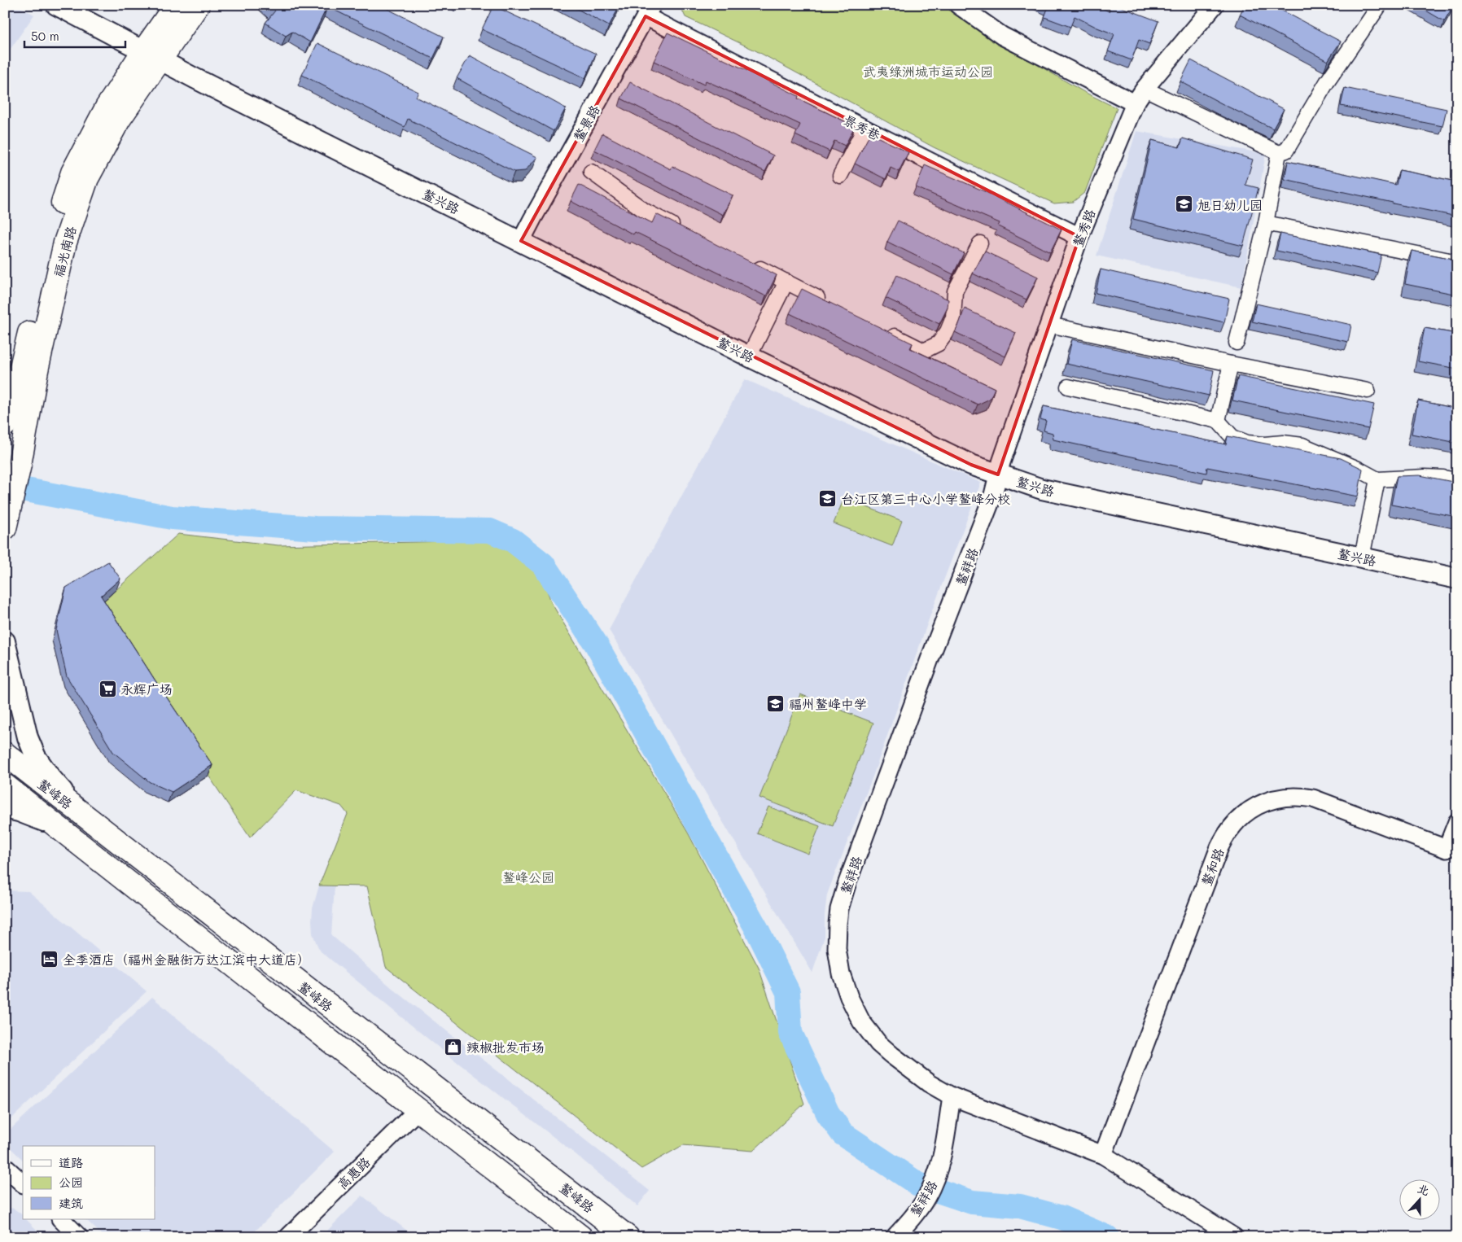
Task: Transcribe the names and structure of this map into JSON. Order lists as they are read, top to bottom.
{
  "streets": {
    "main road": ["鳌兴路", "福光南路", "鳌峰路"],
    "street": [
      "鳌景路",
      "景秀巷",
      "鳌秀路",
      "鳌祥路",
      "鳌和路",
      "高惠路"
    ]
  },
  "crossings": [
    ["鳌景路", "景秀巷"],
    ["鳌景路", "鳌兴路"],
    ["景秀巷", "鳌秀路"],
    ["鳌兴路", "鳌秀路"],
    ["鳌兴路", "福光南路"],
    ["鳌兴路", "鳌祥路"],
    ["鳌秀路", "鳌祥路"],
    ["鳌峰路", "高惠路"]
  ],
  "parks": ["武夷绿洲城市运动公园", "鳌峰公园"],
  "places": {
    "school or university": ["旭日幼儿园", "台江区第三中心小学鳌峰分校", "福州鳌峰中学"],
    "supermarket": ["永辉广场"],
    "hotel": ["全季酒店（福州金融街万达江滨中大道店）"],
    "shop": ["辣椒批发市场"]
  },
  "legend": ["道路", "公园", "建筑"],
  "scale_bar": "50 m",
  "north": "top"
}
